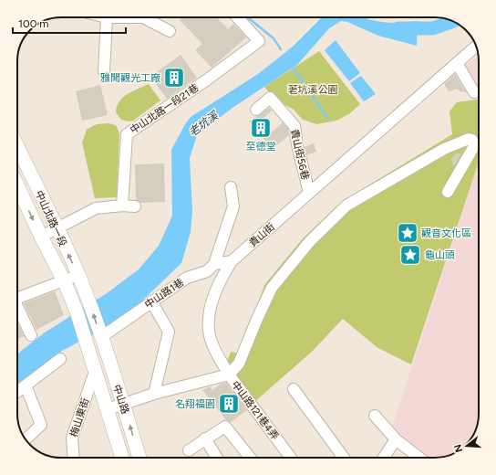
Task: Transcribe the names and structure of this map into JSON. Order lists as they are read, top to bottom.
{
  "streets": {
    "main road": ["中山北路一段", "中山路"],
    "street": [
      "中山北路一段21巷",
      "貴山街56巷",
      "貴山街",
      "中山路1巷",
      "中山路121巷4弄",
      "梅山東街"
    ]
  },
  "crossings": [
    ["貴山街56巷", "貴山街"],
    ["中山北路一段", "中山路"],
    ["貴山街", "中山路1巷"],
    ["貴山街", "中山路121巷4弄"],
    ["中山路1巷", "中山路"],
    ["中山路", "梅山東街"]
  ],
  "water": ["老坑溪"],
  "parks": ["荖坑溪公園"],
  "places": {
    "building": ["雅聞觀光工廠", "至德堂", "名翔福園"],
    "place": ["觀音文化區", "龜山頭"]
  },
  "scale_bar": "100 m",
  "north": "left"
}
